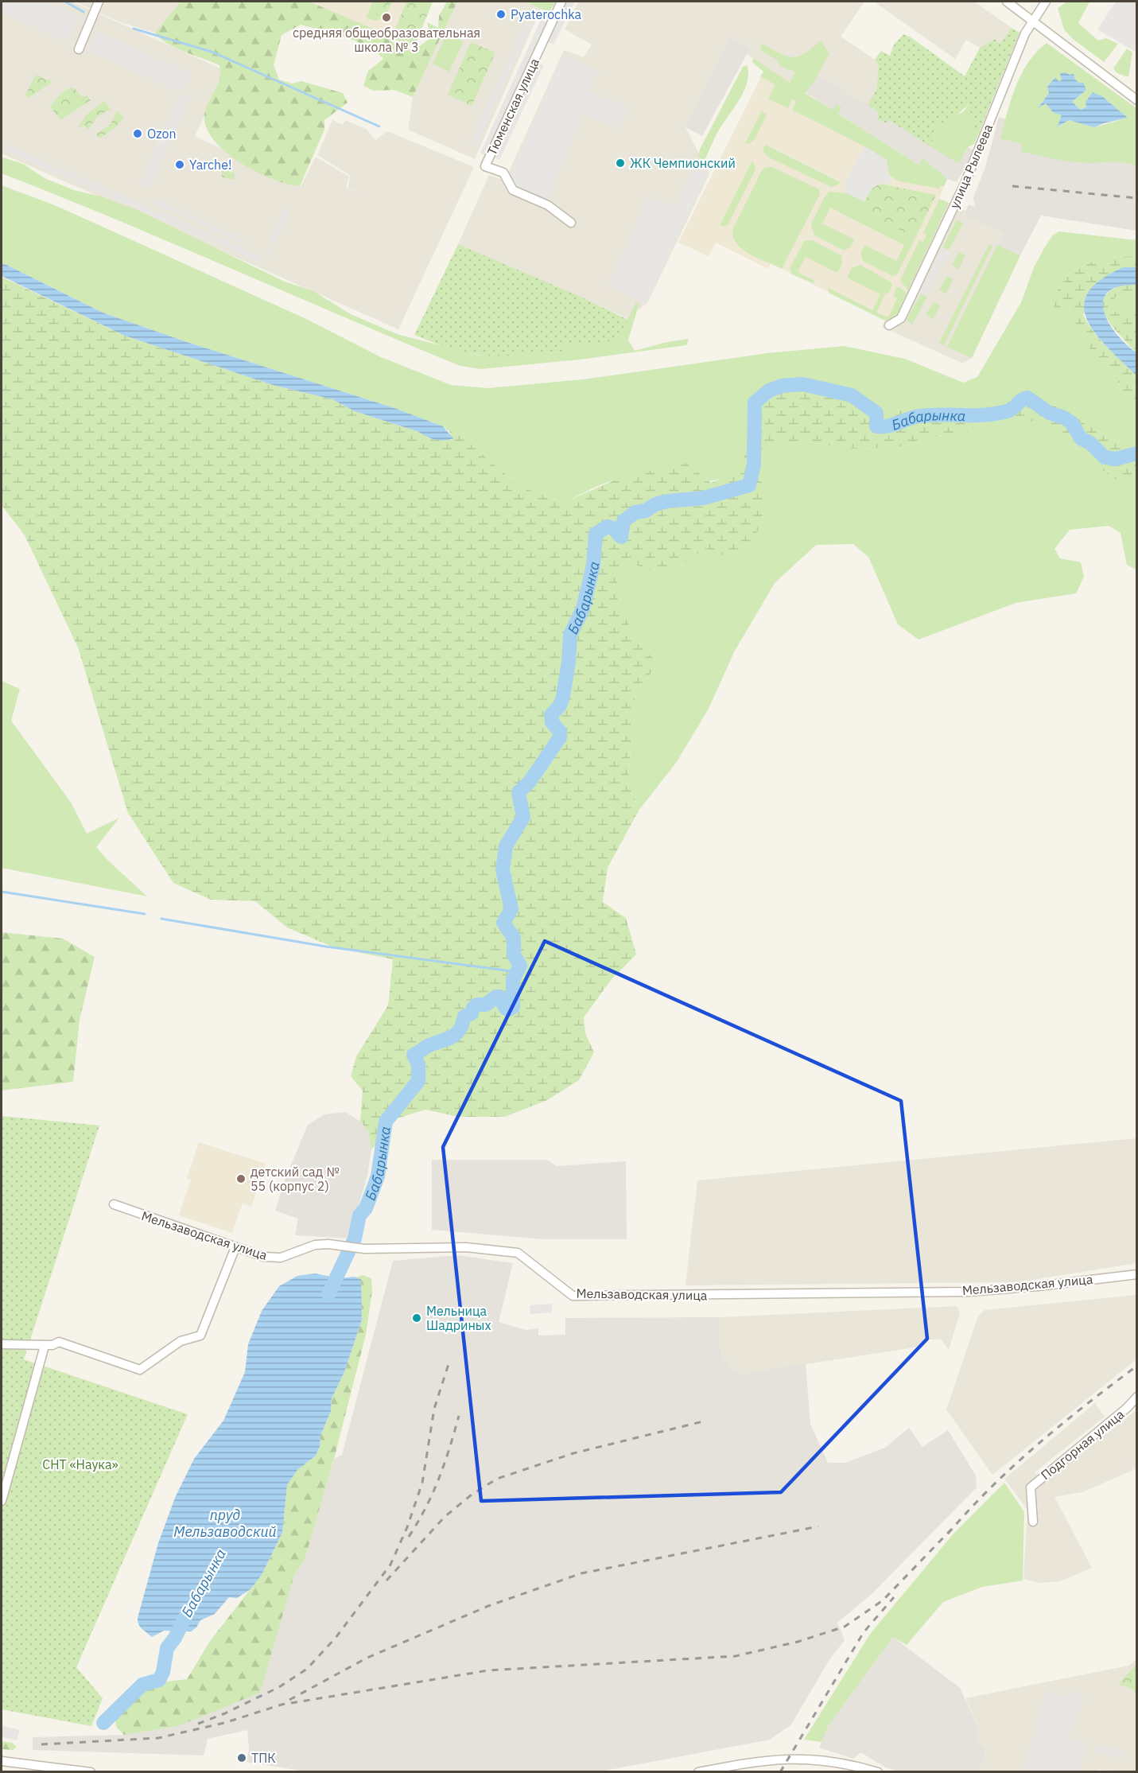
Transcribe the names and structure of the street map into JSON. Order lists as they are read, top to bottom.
{
  "streets": {
    "street": [
      "Тюменская улица",
      "улица Рылеева",
      "Мельзаводская улица",
      "Подгорная улица"
    ]
  },
  "water": ["Бабарынка", "пруд Мельзаводский"],
  "parks": ["СНТ «Наука»"],
  "places": [
    "Pyaterochka",
    "средняя общеобразовательная школа № 3",
    "Ozon",
    "ЖК Чемпионский",
    "Yarche!",
    "детский сад № 55 (корпус 2)",
    "Мельница Шадриных",
    "ТПК"
  ]
}
